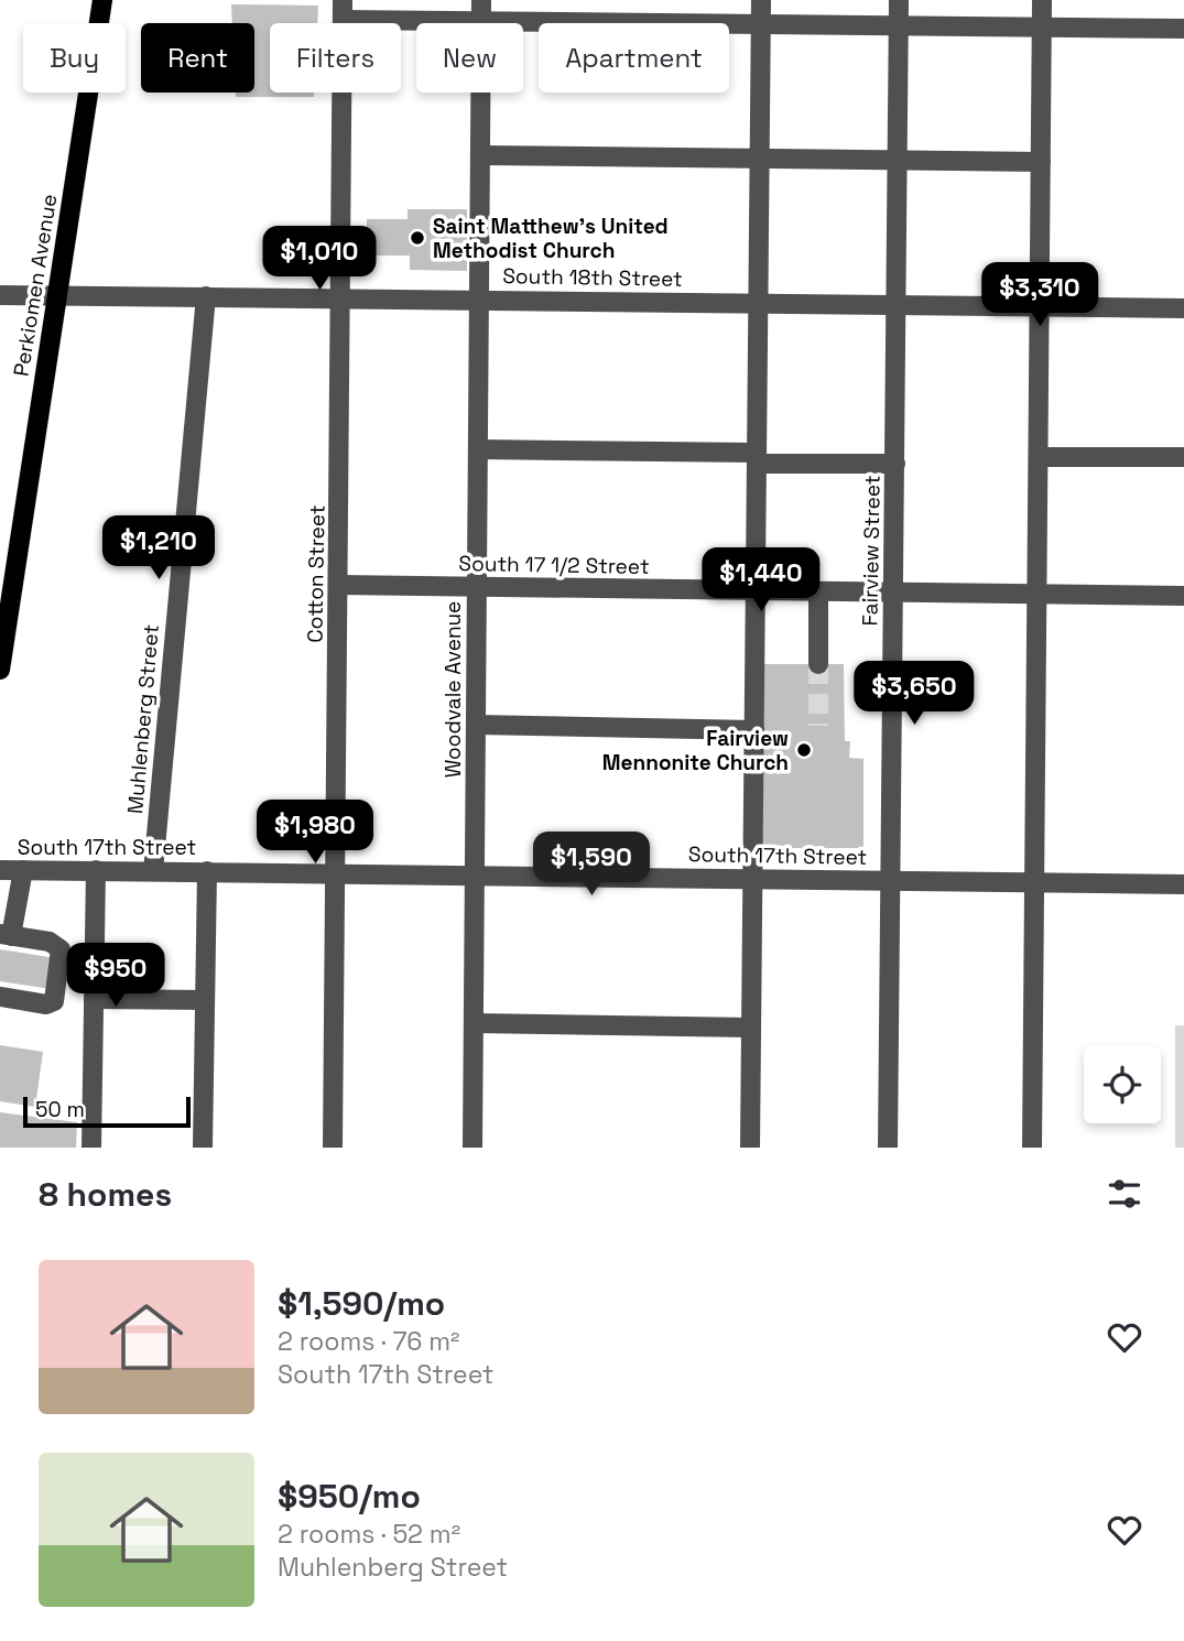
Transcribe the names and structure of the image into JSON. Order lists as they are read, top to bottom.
{
  "streets": {
    "main road": ["Perkiomen Avenue"],
    "street": [
      "South 18th Street",
      "Fairview Street",
      "South 17 1/2 Street",
      "Cotton Street",
      "Woodvale Avenue",
      "Muhlenberg Street",
      "South 17th Street"
    ]
  },
  "crossings": [
    ["South 18th Street", "Perkiomen Avenue"],
    ["South 18th Street", "Fairview Street"],
    ["South 18th Street", "Cotton Street"],
    ["South 18th Street", "Woodvale Avenue"],
    ["South 18th Street", "Muhlenberg Street"],
    ["Fairview Street", "South 17 1/2 Street"],
    ["Fairview Street", "South 17th Street"],
    ["South 17 1/2 Street", "Cotton Street"],
    ["South 17 1/2 Street", "Woodvale Avenue"],
    ["Cotton Street", "South 17th Street"],
    ["Woodvale Avenue", "South 17th Street"],
    ["Muhlenberg Street", "South 17th Street"]
  ],
  "places": ["Saint Matthew's United Methodist Church", "Fairview Mennonite Church"],
  "scale_bar": "50 m",
  "page": {
    "chip": [
      "Buy",
      "Rent",
      "Filters",
      "New",
      "Apartment"
    ],
    "price": [
      "$1,010",
      "$3,310",
      "$1,210",
      "$1,440",
      "$3,650",
      "$1,980",
      "$1,590",
      "$950"
    ],
    "scale": "50 m",
    "heading": "8 homes",
    "list": [
      {
        "name": "$1,590/mo",
        "note": "2 rooms · 76 m² · South 17th Street"
      },
      {
        "name": "$950/mo",
        "note": "2 rooms · 52 m² · Muhlenberg Street"
      }
    ]
  }
}
